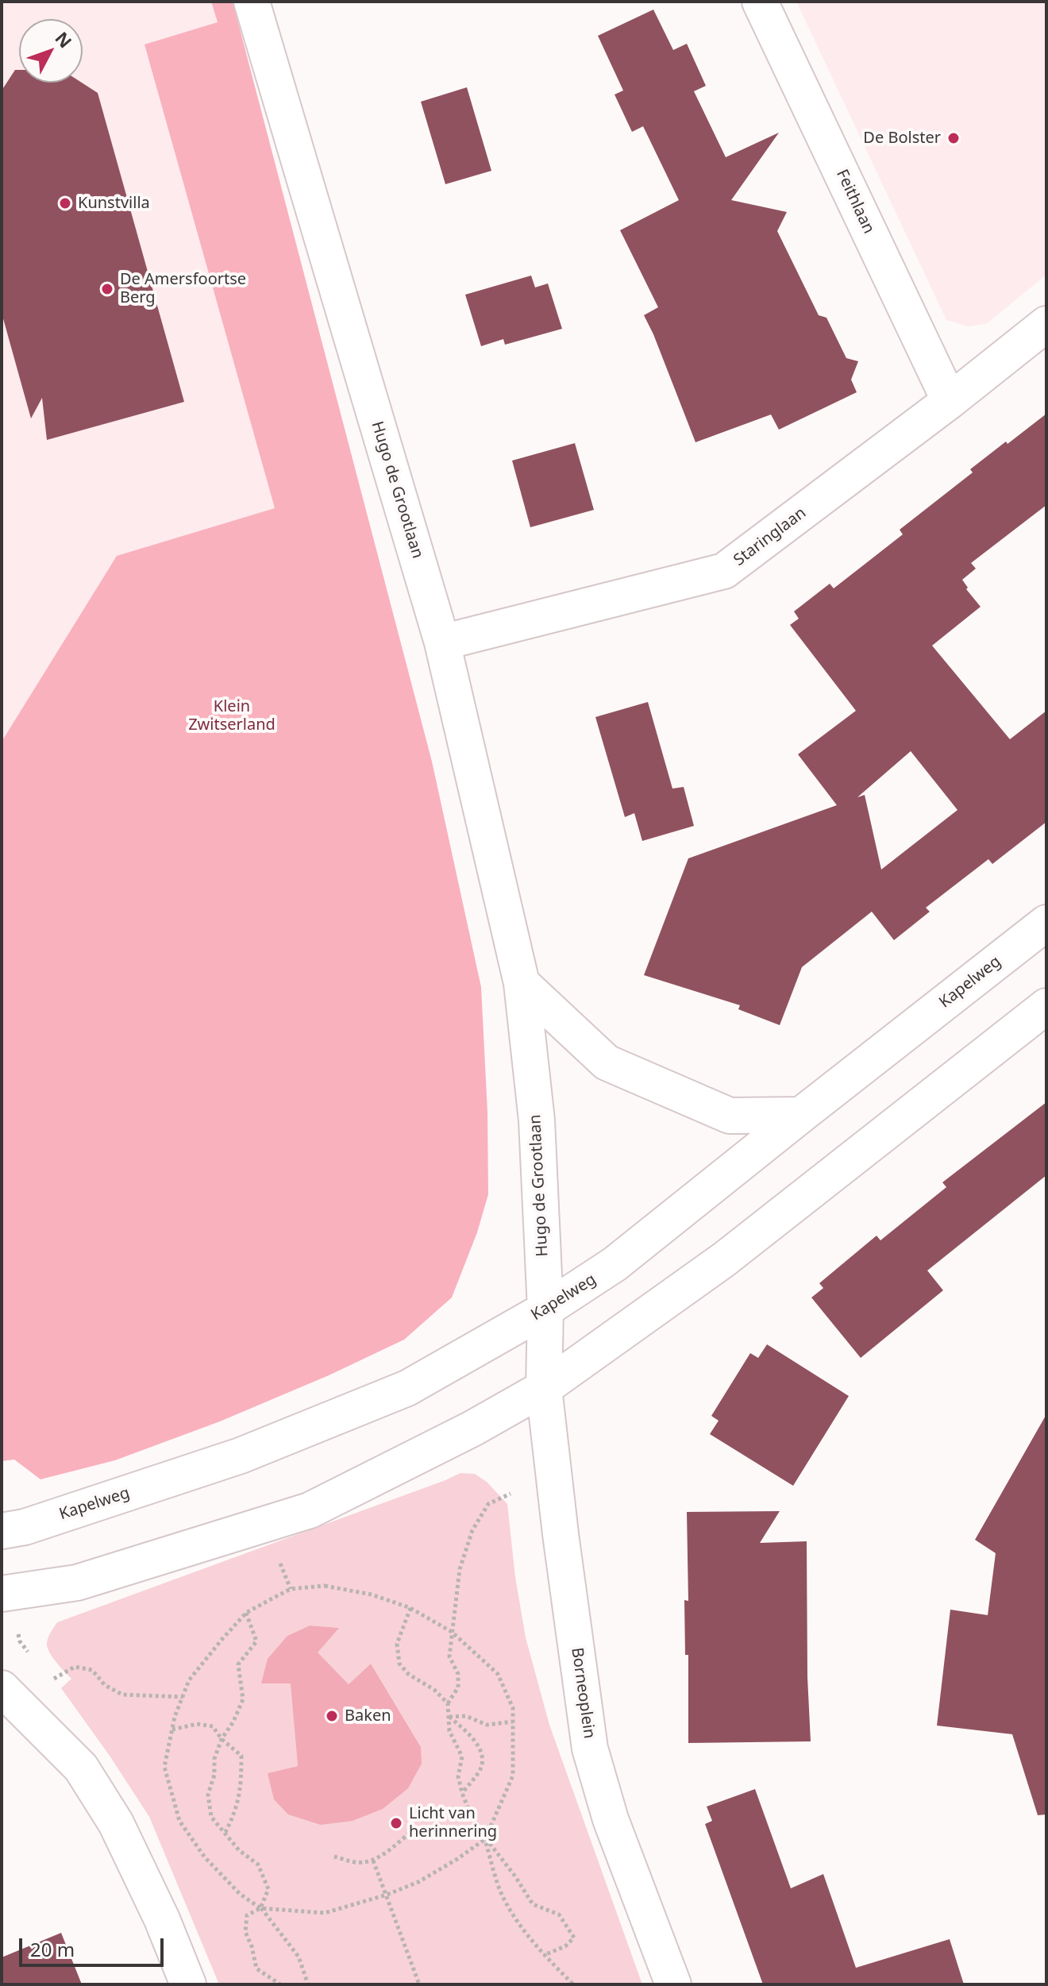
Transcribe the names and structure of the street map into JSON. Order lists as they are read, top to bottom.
{
  "streets": {
    "street": [
      "Feithlaan",
      "Hugo de Grootlaan",
      "Staringlaan",
      "Kapelweg",
      "Borneoplein"
    ]
  },
  "crossings": [
    ["Feithlaan", "Staringlaan"],
    ["Hugo de Grootlaan", "Staringlaan"],
    ["Hugo de Grootlaan", "Kapelweg"],
    ["Hugo de Grootlaan", "Borneoplein"]
  ],
  "parks": ["Klein Zwitserland"],
  "places": [
    "De Bolster",
    "Kunstvilla",
    "De Amersfoortse Berg",
    "Baken",
    "Licht van herinnering"
  ],
  "scale_bar": "20 m",
  "north": "top right"
}
